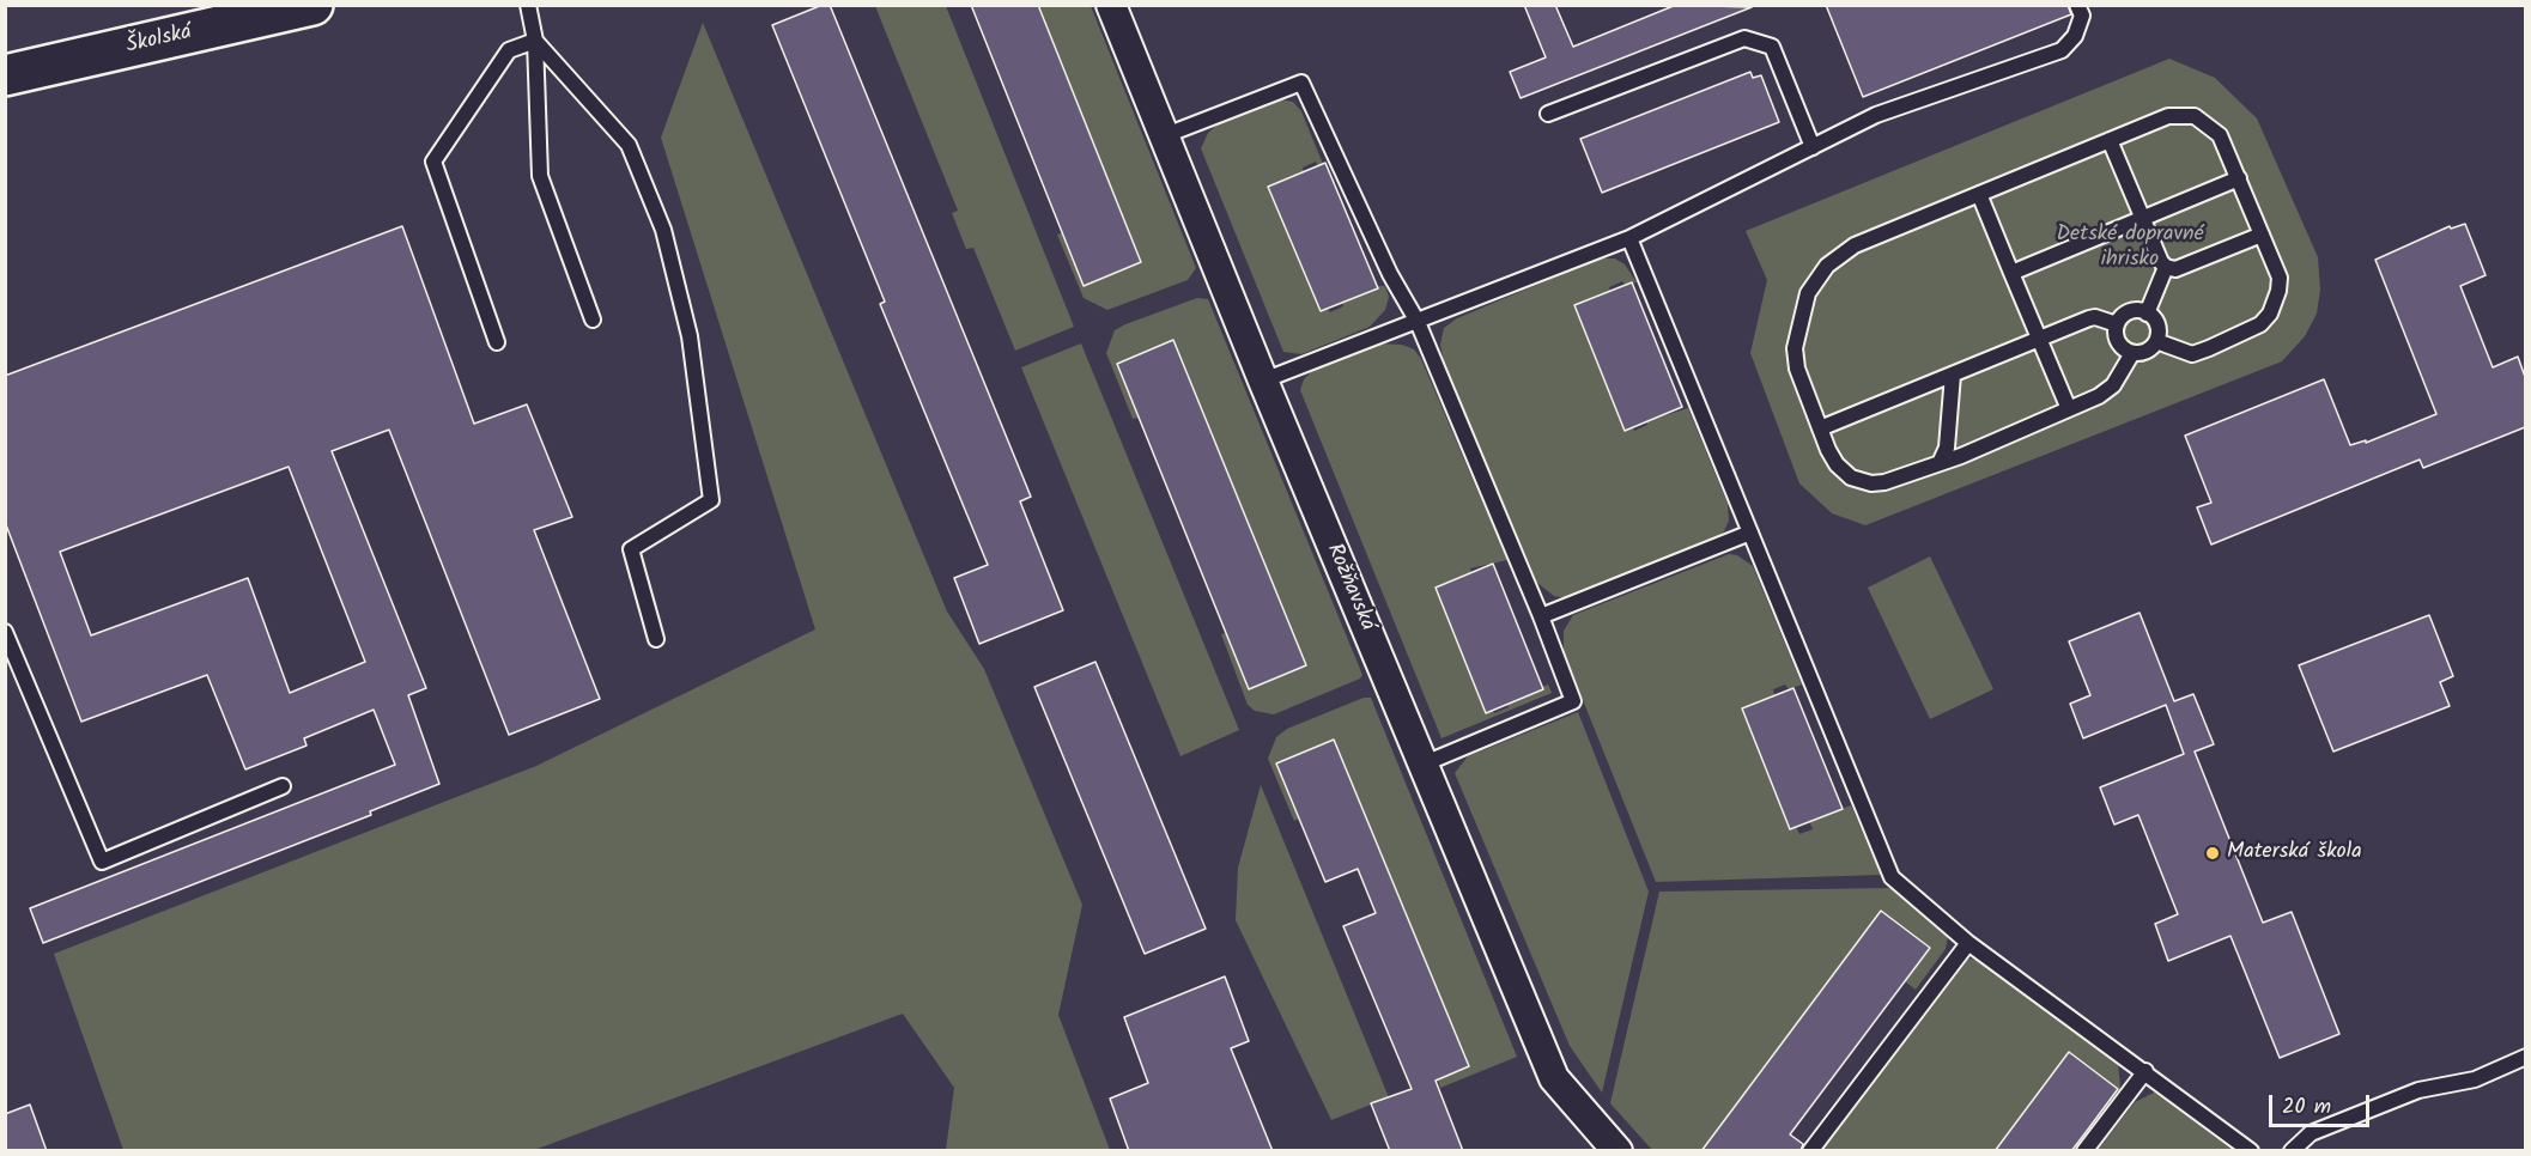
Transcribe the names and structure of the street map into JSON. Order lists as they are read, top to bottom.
{
  "streets": {
    "main road": ["Školská"],
    "street": ["Rožňavská"]
  },
  "parks": ["Detské dopravné ihrisko"],
  "places": ["Materská škola"],
  "scale_bar": "20 m"
}
